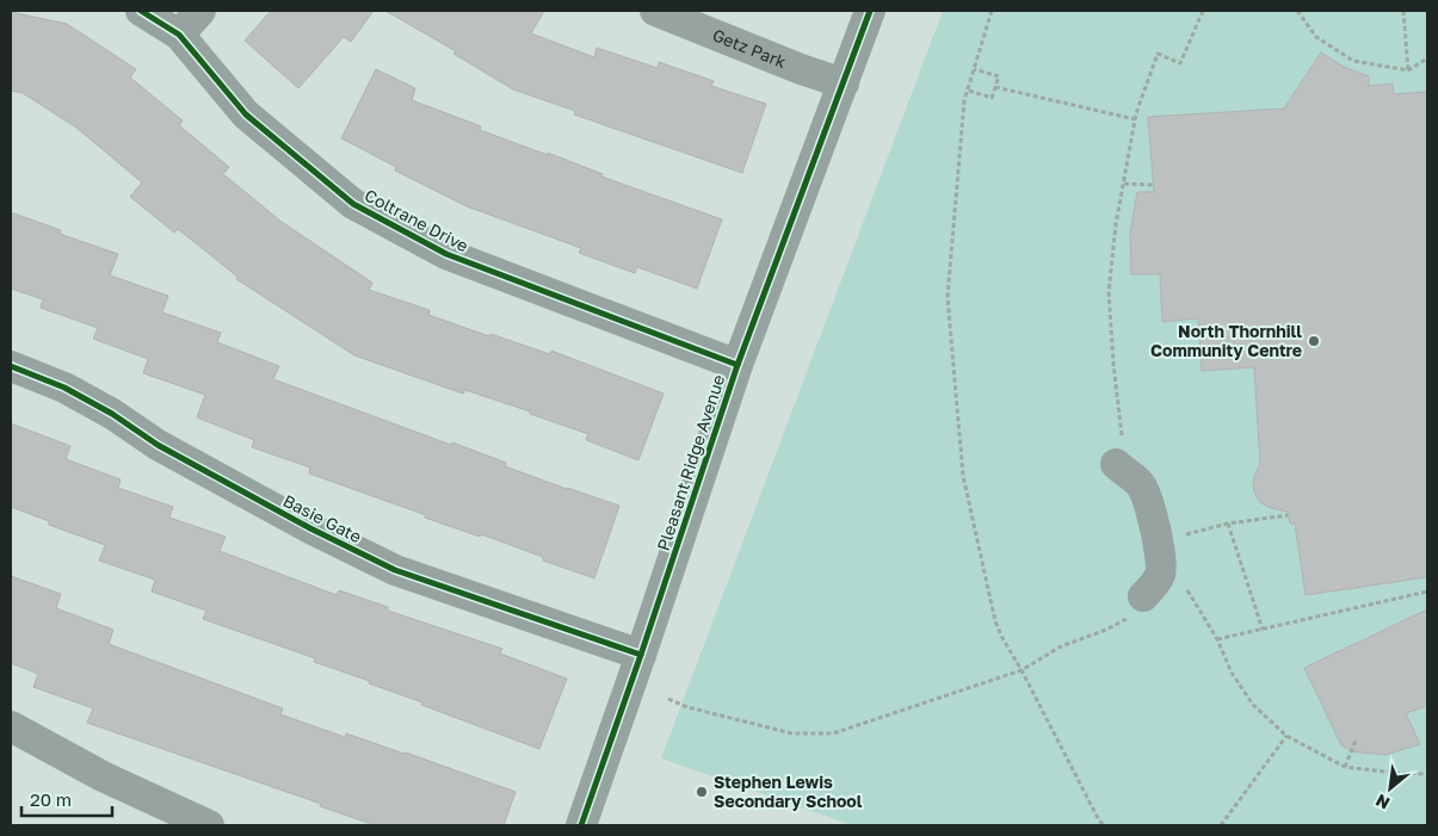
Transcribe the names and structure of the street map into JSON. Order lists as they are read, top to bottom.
{
  "streets": {
    "street": [
      "Getz Park",
      "Coltrane Drive",
      "Pleasant Ridge Avenue",
      "Basie Gate"
    ]
  },
  "crossings": [
    ["Getz Park", "Pleasant Ridge Avenue"],
    ["Coltrane Drive", "Pleasant Ridge Avenue"],
    ["Pleasant Ridge Avenue", "Basie Gate"]
  ],
  "places": ["North Thornhill Community Centre", "Stephen Lewis Secondary School"],
  "scale_bar": "20 m",
  "north": "bottom left"
}
